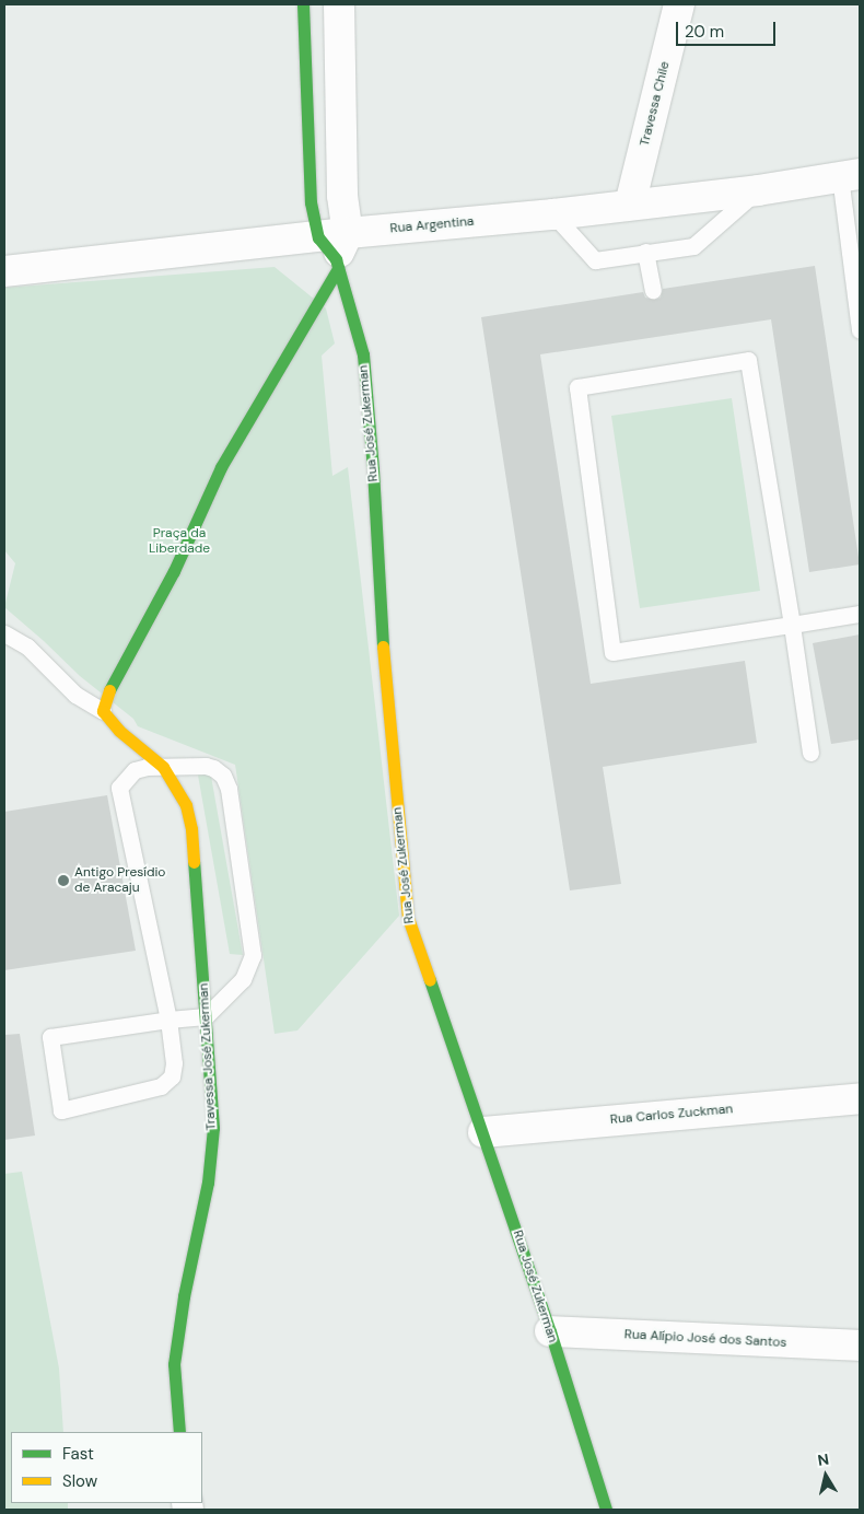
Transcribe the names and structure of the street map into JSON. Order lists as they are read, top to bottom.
{
  "streets": {
    "street": [
      "Travessa Chile",
      "Rua Argentina",
      "Rua José Zukerman",
      "Travessa José Zukerman",
      "Rua Carlos Zuckman",
      "Rua Alípio José dos Santos"
    ]
  },
  "crossings": [
    ["Travessa Chile", "Rua Argentina"],
    ["Rua Argentina", "Rua José Zukerman"],
    ["Rua José Zukerman", "Rua Carlos Zuckman"],
    ["Rua José Zukerman", "Rua Alípio José dos Santos"]
  ],
  "parks": ["Praça da Liberdade"],
  "places": ["Antigo Presídio de Aracaju"],
  "legend": ["Fast", "Slow"],
  "scale_bar": "20 m",
  "north": "top"
}
